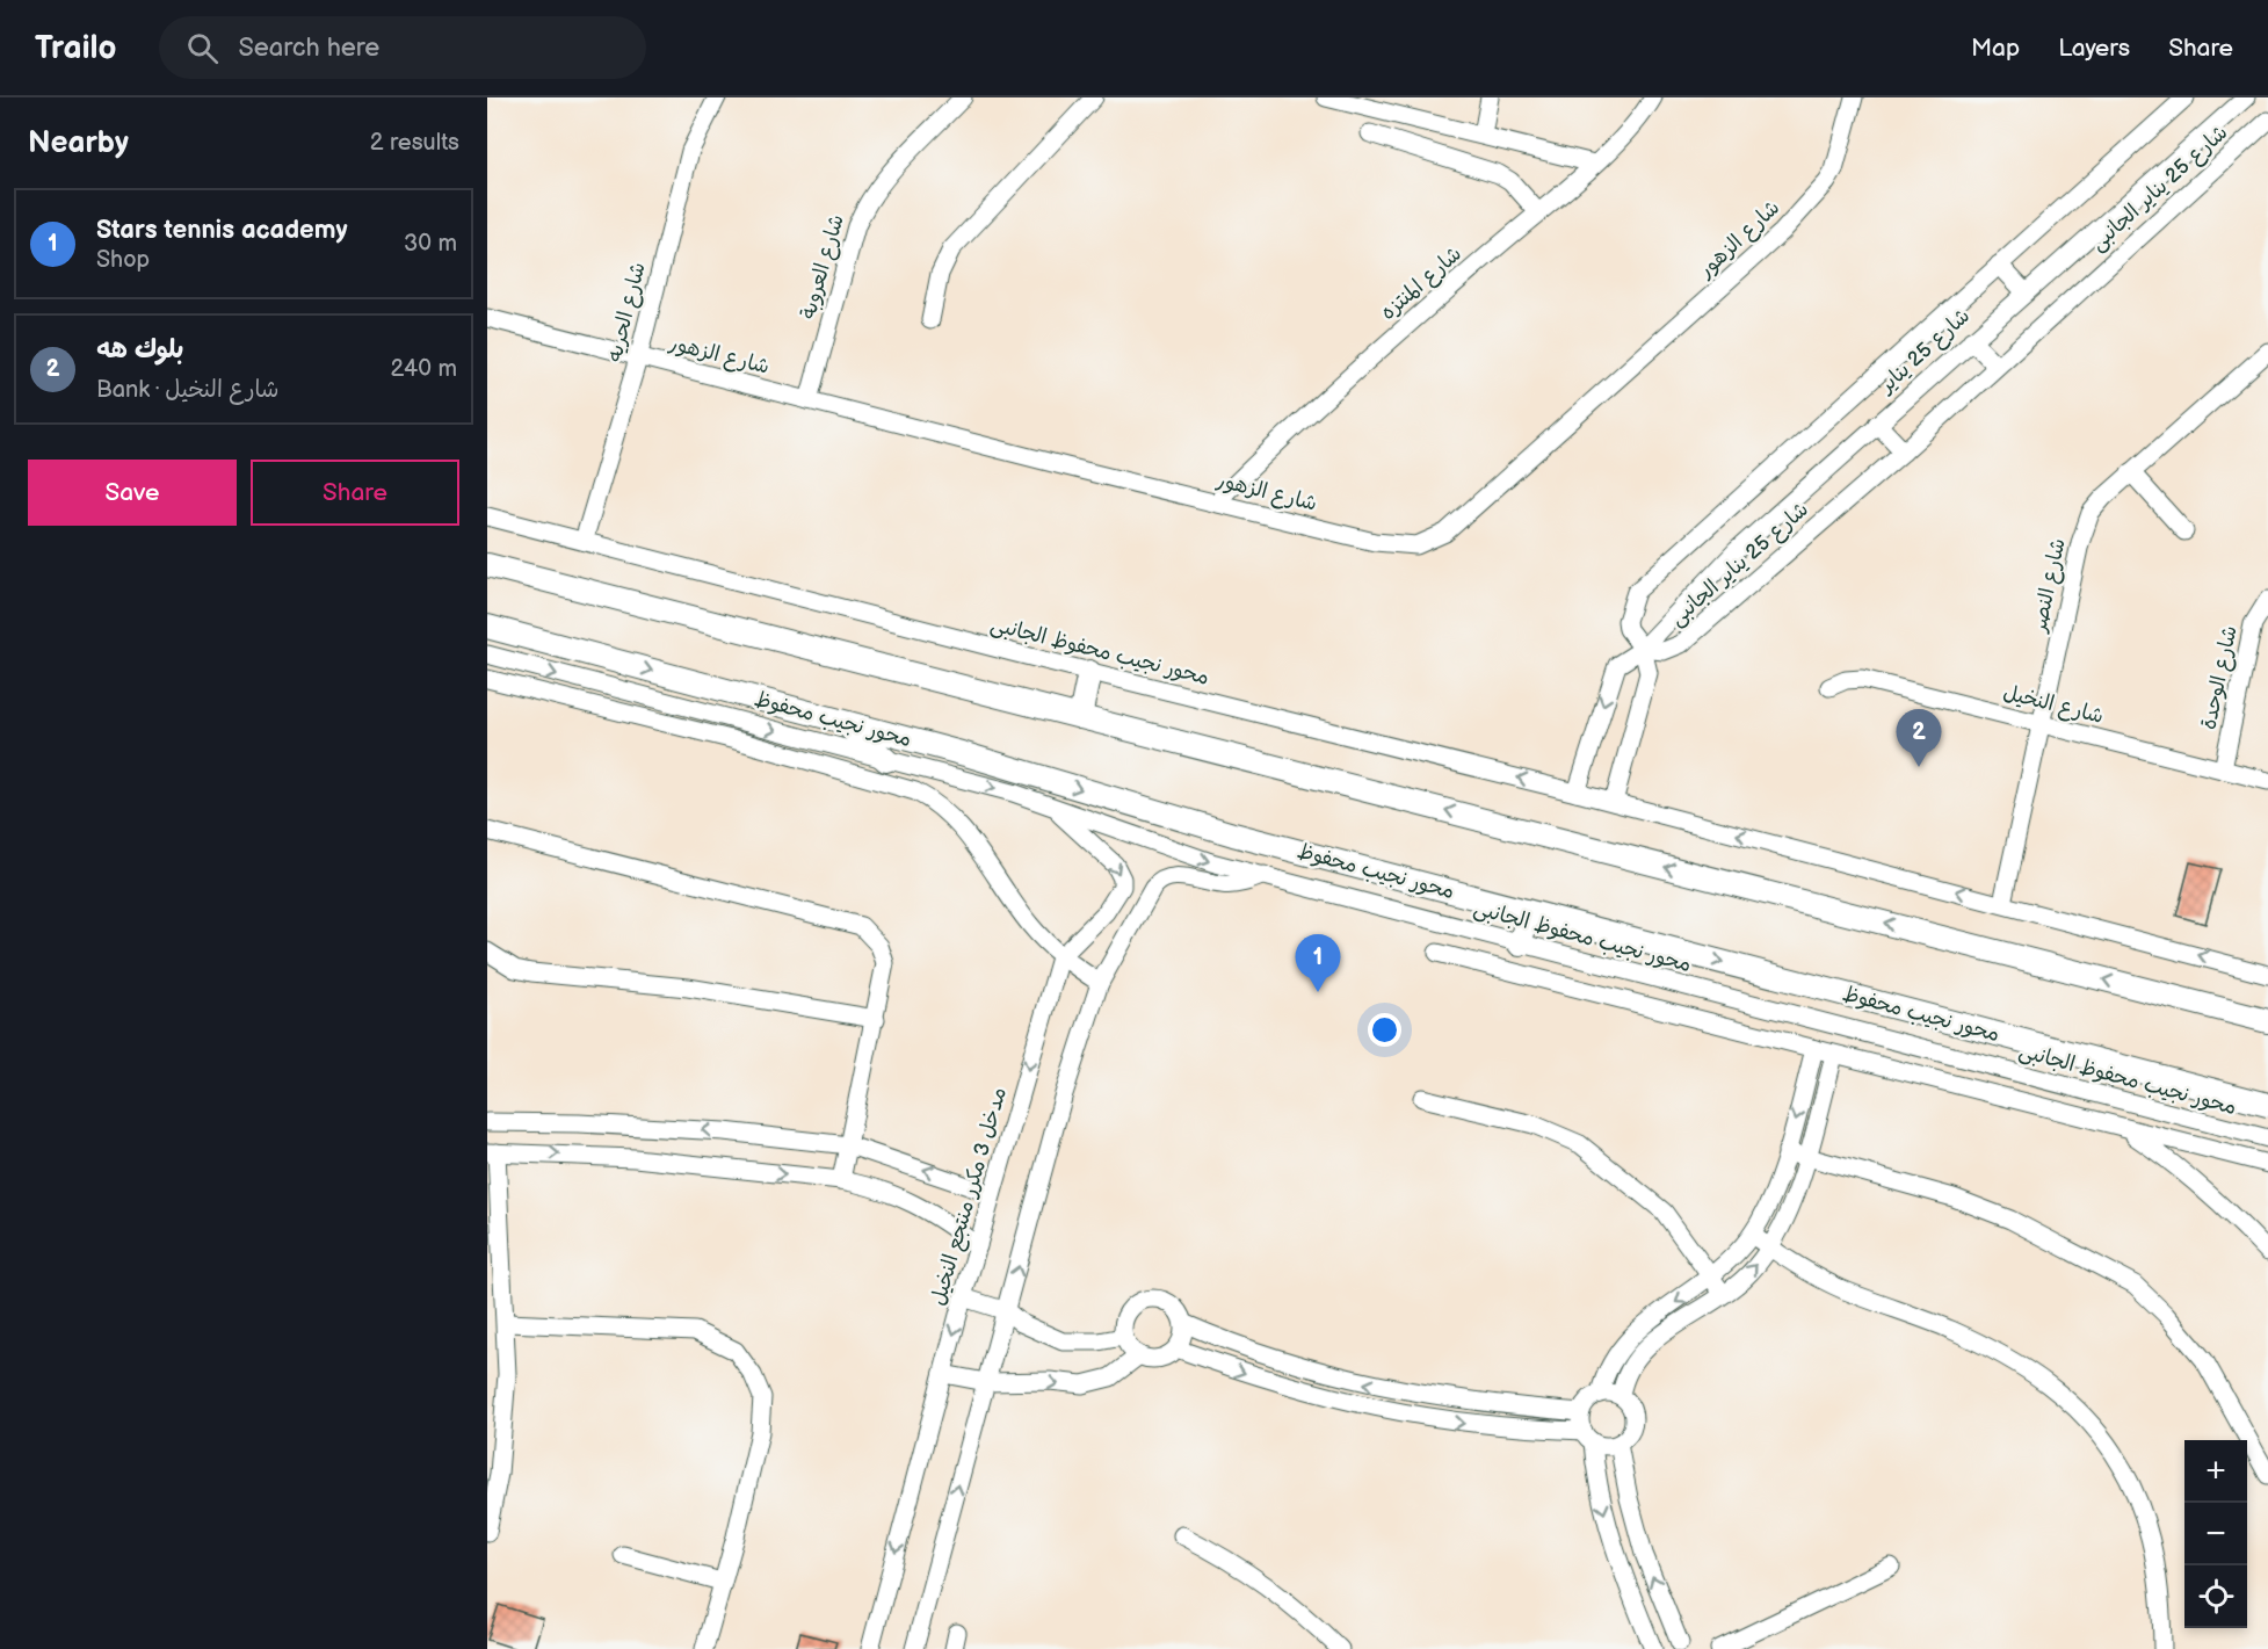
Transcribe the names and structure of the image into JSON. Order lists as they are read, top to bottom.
{
  "streets": {
    "main road": ["محور نجيب محفوظ"],
    "street": [
      "شارع 25 يناير الجانبى",
      "شارع الزهور",
      "شارع العروبة",
      "شارع المنتزه",
      "شارع الحريه",
      "شارع 25 يناير",
      "شارع النصر",
      "محور نجيب محفوظ الجانبى",
      "شارع الوحدة",
      "شارع النخيل",
      "مدخل 3 مكرر منتجع النخيل"
    ]
  },
  "crossings": [
    ["شارع 25 يناير الجانبى", "شارع 25 يناير"],
    ["شارع الزهور", "شارع العروبة"],
    ["شارع الزهور", "شارع المنتزه"],
    ["شارع الزهور", "شارع الحريه"],
    ["شارع الحريه", "محور نجيب محفوظ الجانبى"],
    ["شارع 25 يناير", "محور نجيب محفوظ الجانبى"],
    ["شارع النصر", "محور نجيب محفوظ الجانبى"],
    ["شارع النصر", "شارع النخيل"],
    ["محور نجيب محفوظ الجانبى", "مدخل 3 مكرر منتجع النخيل"],
    ["شارع الوحدة", "شارع النخيل"]
  ],
  "page": {
    "header": "Trailo",
    "search": "Search here",
    "nav": ["Map", "Layers", "Share"],
    "heading": ["Nearby", "2 results"],
    "list": [
      {
        "mark": "1",
        "name": "Stars tennis academy",
        "note": "Shop",
        "value": "30 m"
      },
      {
        "mark": "2",
        "name": "بلوك هه",
        "note": "Bank · شارع النخيل",
        "value": "240 m"
      }
    ],
    "buttons": ["Save", "Share"],
    "pins": ["2", "1"],
    "map_buttons": ["+", "−"]
  }
}
